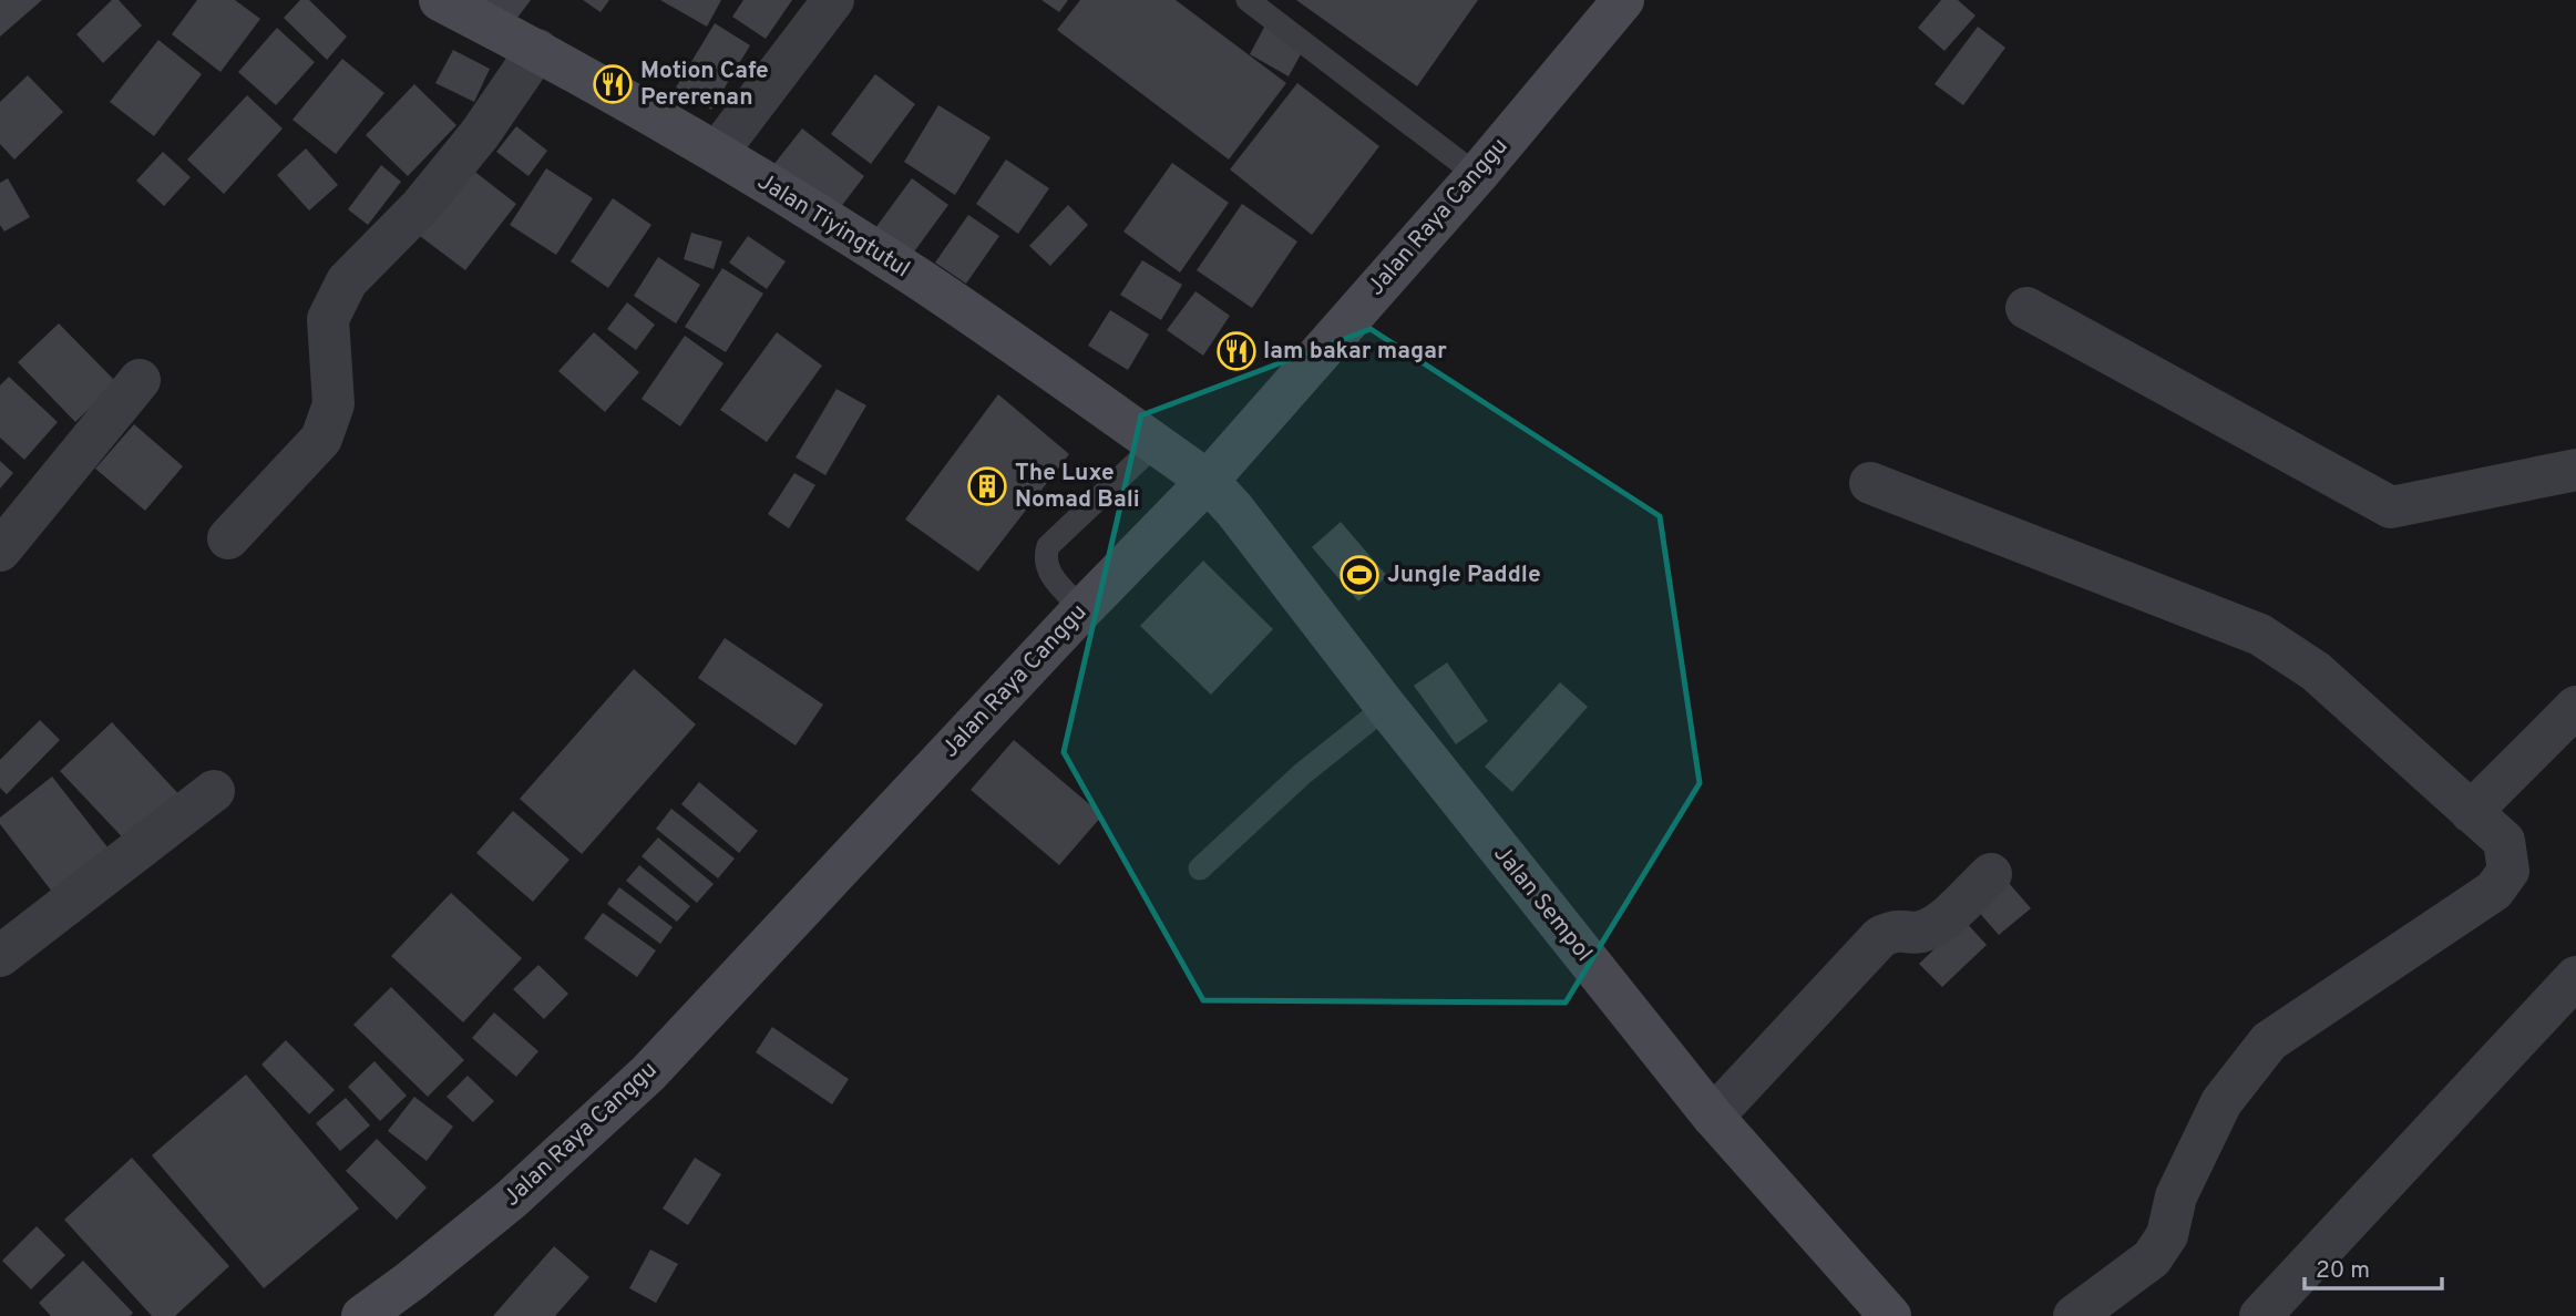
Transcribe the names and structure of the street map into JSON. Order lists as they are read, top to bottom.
{
  "streets": {
    "street": ["Jalan Raya Canggu", "Jalan Tiyingtutul", "Jalan Sempol"]
  },
  "crossings": [
    ["Jalan Raya Canggu", "Jalan Tiyingtutul"],
    ["Jalan Raya Canggu", "Jalan Sempol"],
    ["Jalan Tiyingtutul", "Jalan Sempol"]
  ],
  "places": {
    "restaurant": ["Motion Cafe Pererenan", "Iam bakar magar"],
    "building": ["The Luxe Nomad Bali"],
    "sports": ["Jungle Paddle"]
  },
  "scale_bar": "20 m"
}
